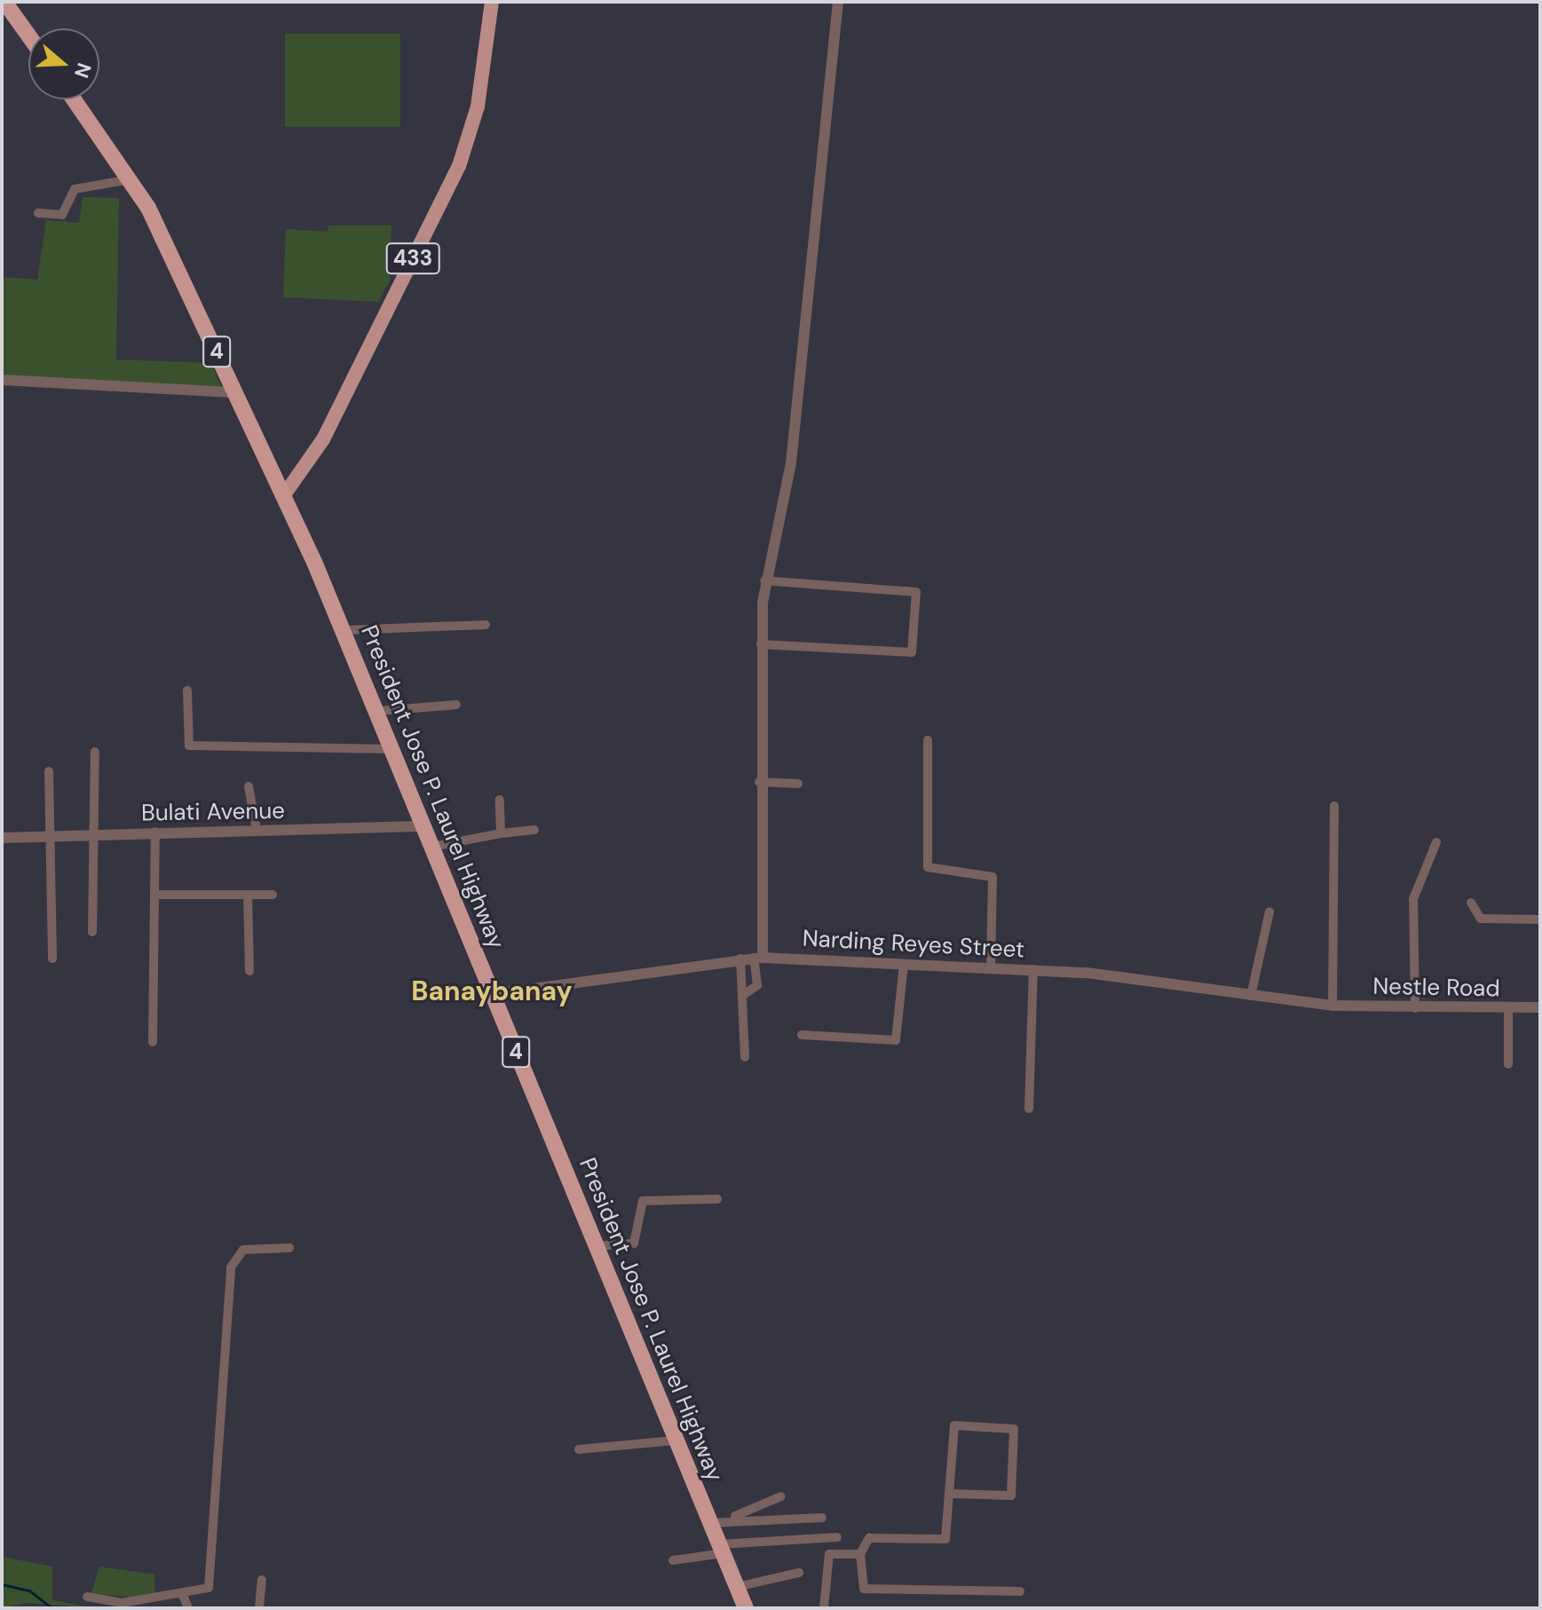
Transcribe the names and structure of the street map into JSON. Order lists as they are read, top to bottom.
{
  "streets": {
    "highway": ["4", "President Jose P. Laurel Highway"],
    "main road": ["433"],
    "street": ["Bulati Avenue", "Narding Reyes Street", "Nestle Road"]
  },
  "crossings": [
    ["433", "President Jose P. Laurel Highway"],
    ["President Jose P. Laurel Highway", "Bulati Avenue"],
    ["President Jose P. Laurel Highway", "Narding Reyes Street"],
    ["Narding Reyes Street", "Nestle Road"]
  ],
  "districts": ["Banaybanay"],
  "north": "right"
}
